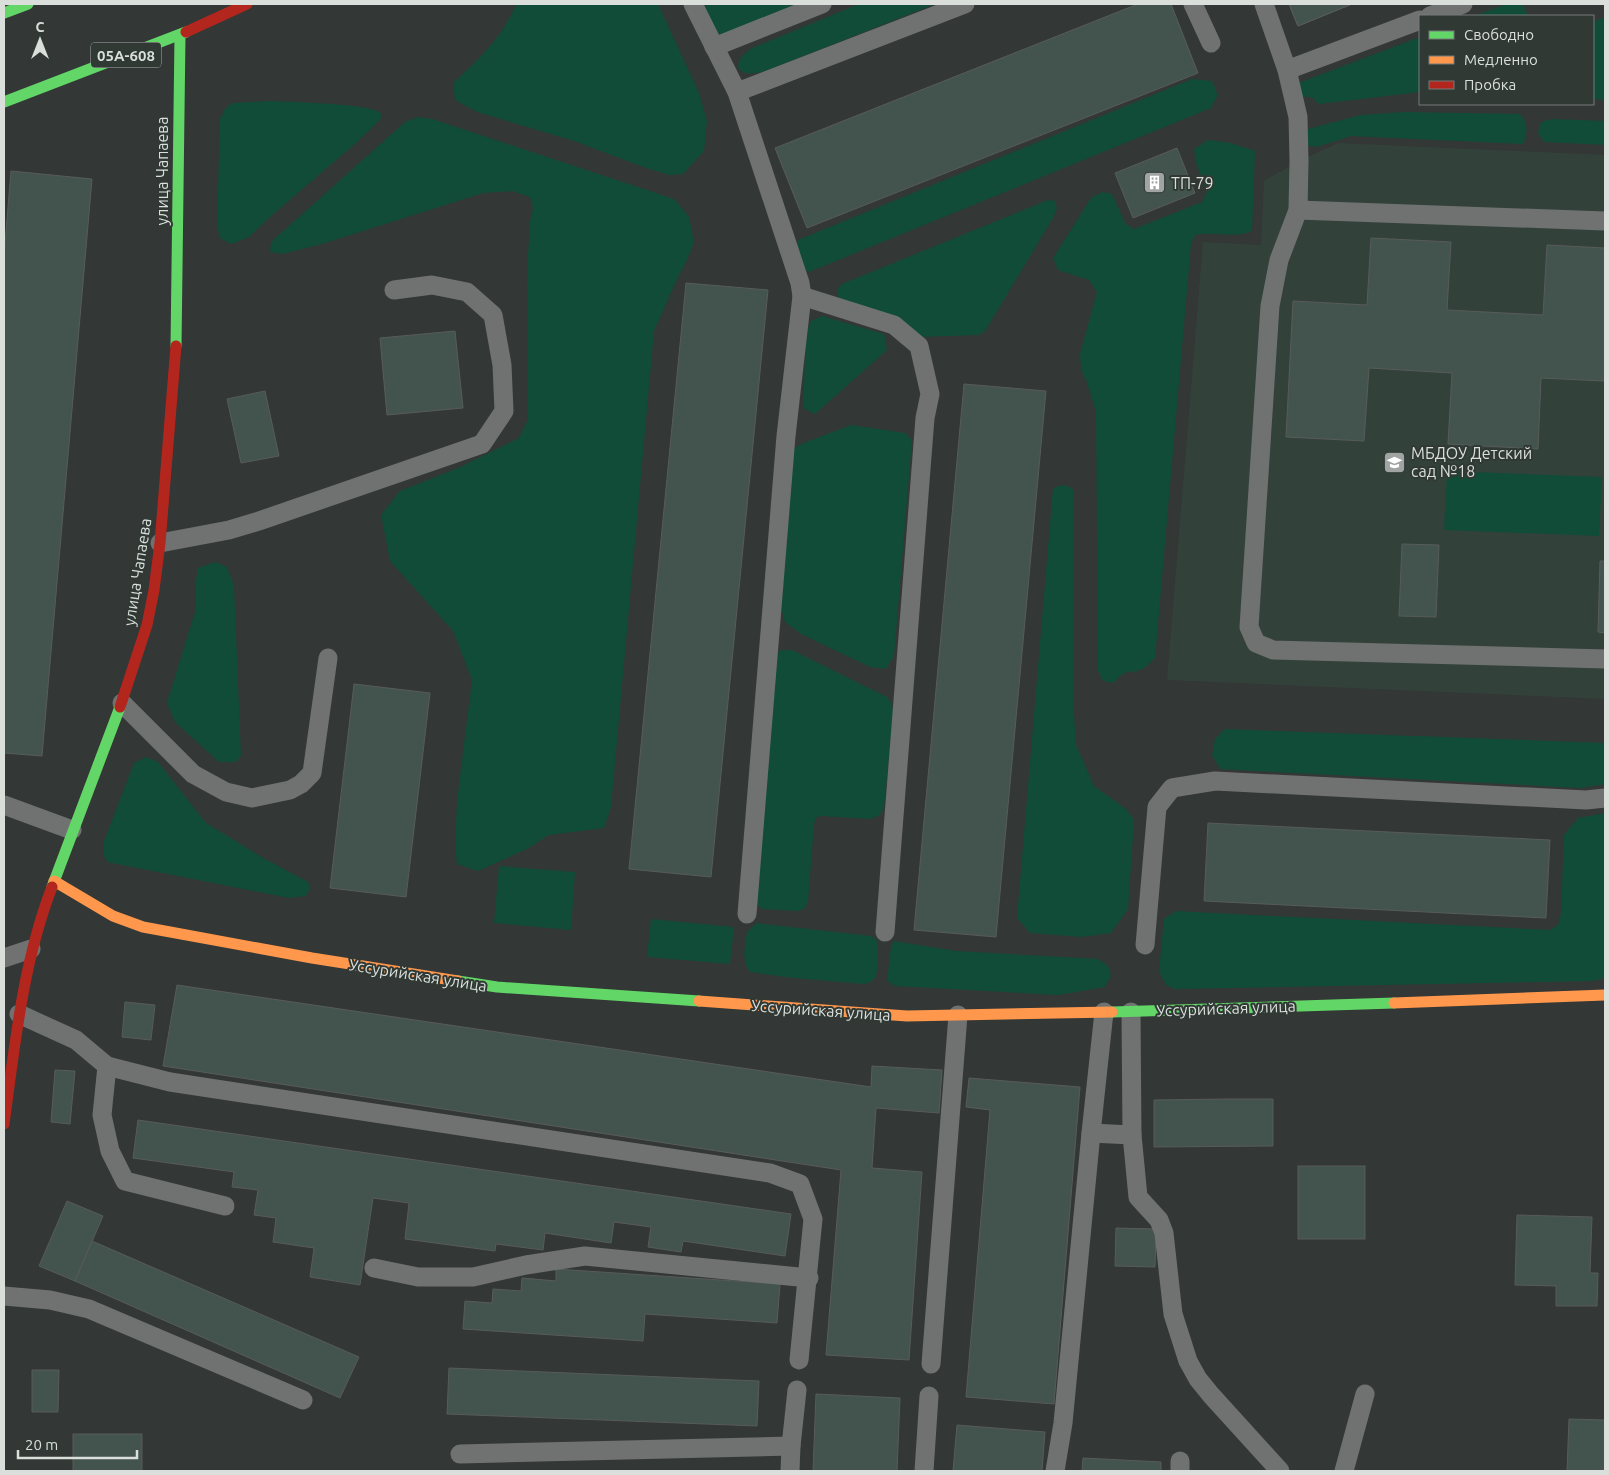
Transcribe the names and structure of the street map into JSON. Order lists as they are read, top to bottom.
{
  "streets": {
    "street": ["05А-608", "улица Чапаева", "Уссурийская улица"]
  },
  "crossings": [
    ["05А-608", "улица Чапаева"],
    ["улица Чапаева", "Уссурийская улица"]
  ],
  "places": {
    "building": ["ТП-79"],
    "school or university": ["МБДОУ Детский сад №18"]
  },
  "legend": ["Свободно", "Медленно", "Пробка"],
  "scale_bar": "20 m",
  "north": "top"
}
